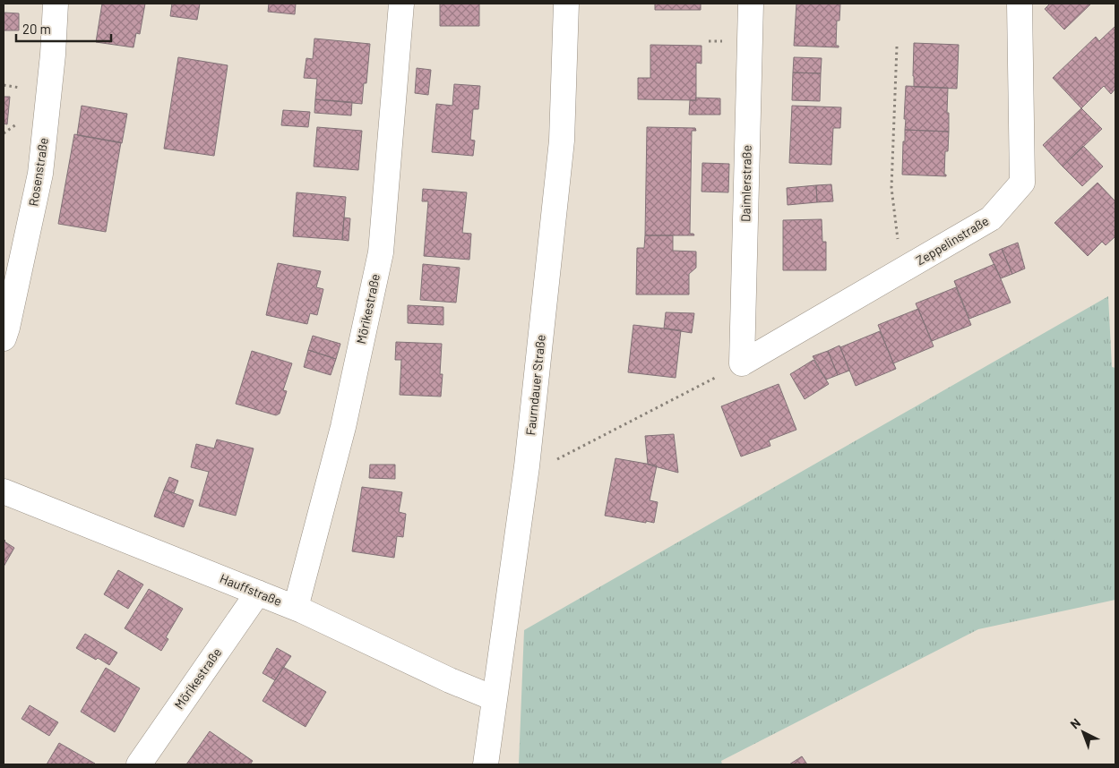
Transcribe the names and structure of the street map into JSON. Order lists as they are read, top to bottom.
{
  "streets": {
    "street": [
      "Rosenstraße",
      "Daimlerstraße",
      "Zeppelinstraße",
      "Mörikestraße",
      "Faurndauer Straße",
      "Hauffstraße"
    ]
  },
  "crossings": [
    ["Daimlerstraße", "Zeppelinstraße"],
    ["Mörikestraße", "Hauffstraße"],
    ["Faurndauer Straße", "Hauffstraße"]
  ],
  "scale_bar": "20 m",
  "north": "top left"
}
